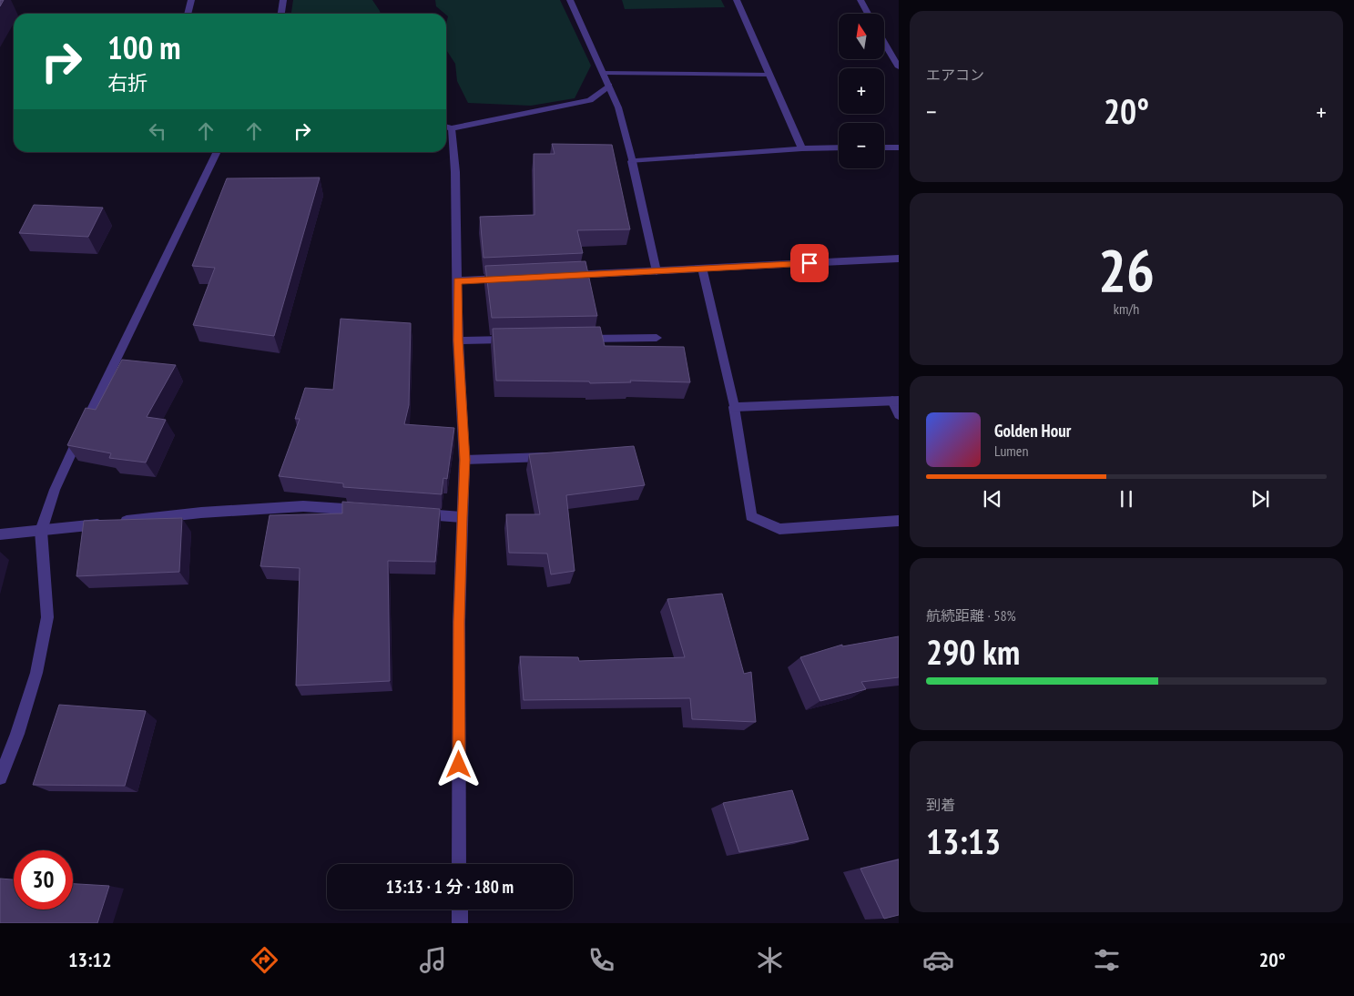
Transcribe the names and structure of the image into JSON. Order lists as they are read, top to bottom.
{
  "north": "top",
  "page": {
    "tile": [
      "エアコン",
      ["26", "km/h"],
      ["航続距離 · 58%", "290 km"],
      ["到着", "13:13"]
    ],
    "map_buttons": ["+", "−"],
    "turn": ["100 m", "右折"],
    "heat": ["−", "20°", "+"],
    "song": ["Golden Hour", "Lumen"],
    "limit": "30",
    "trip": "13:13 · 1 分 · 180 m",
    "tabs": ["13:12", "20°"]
  }
}
